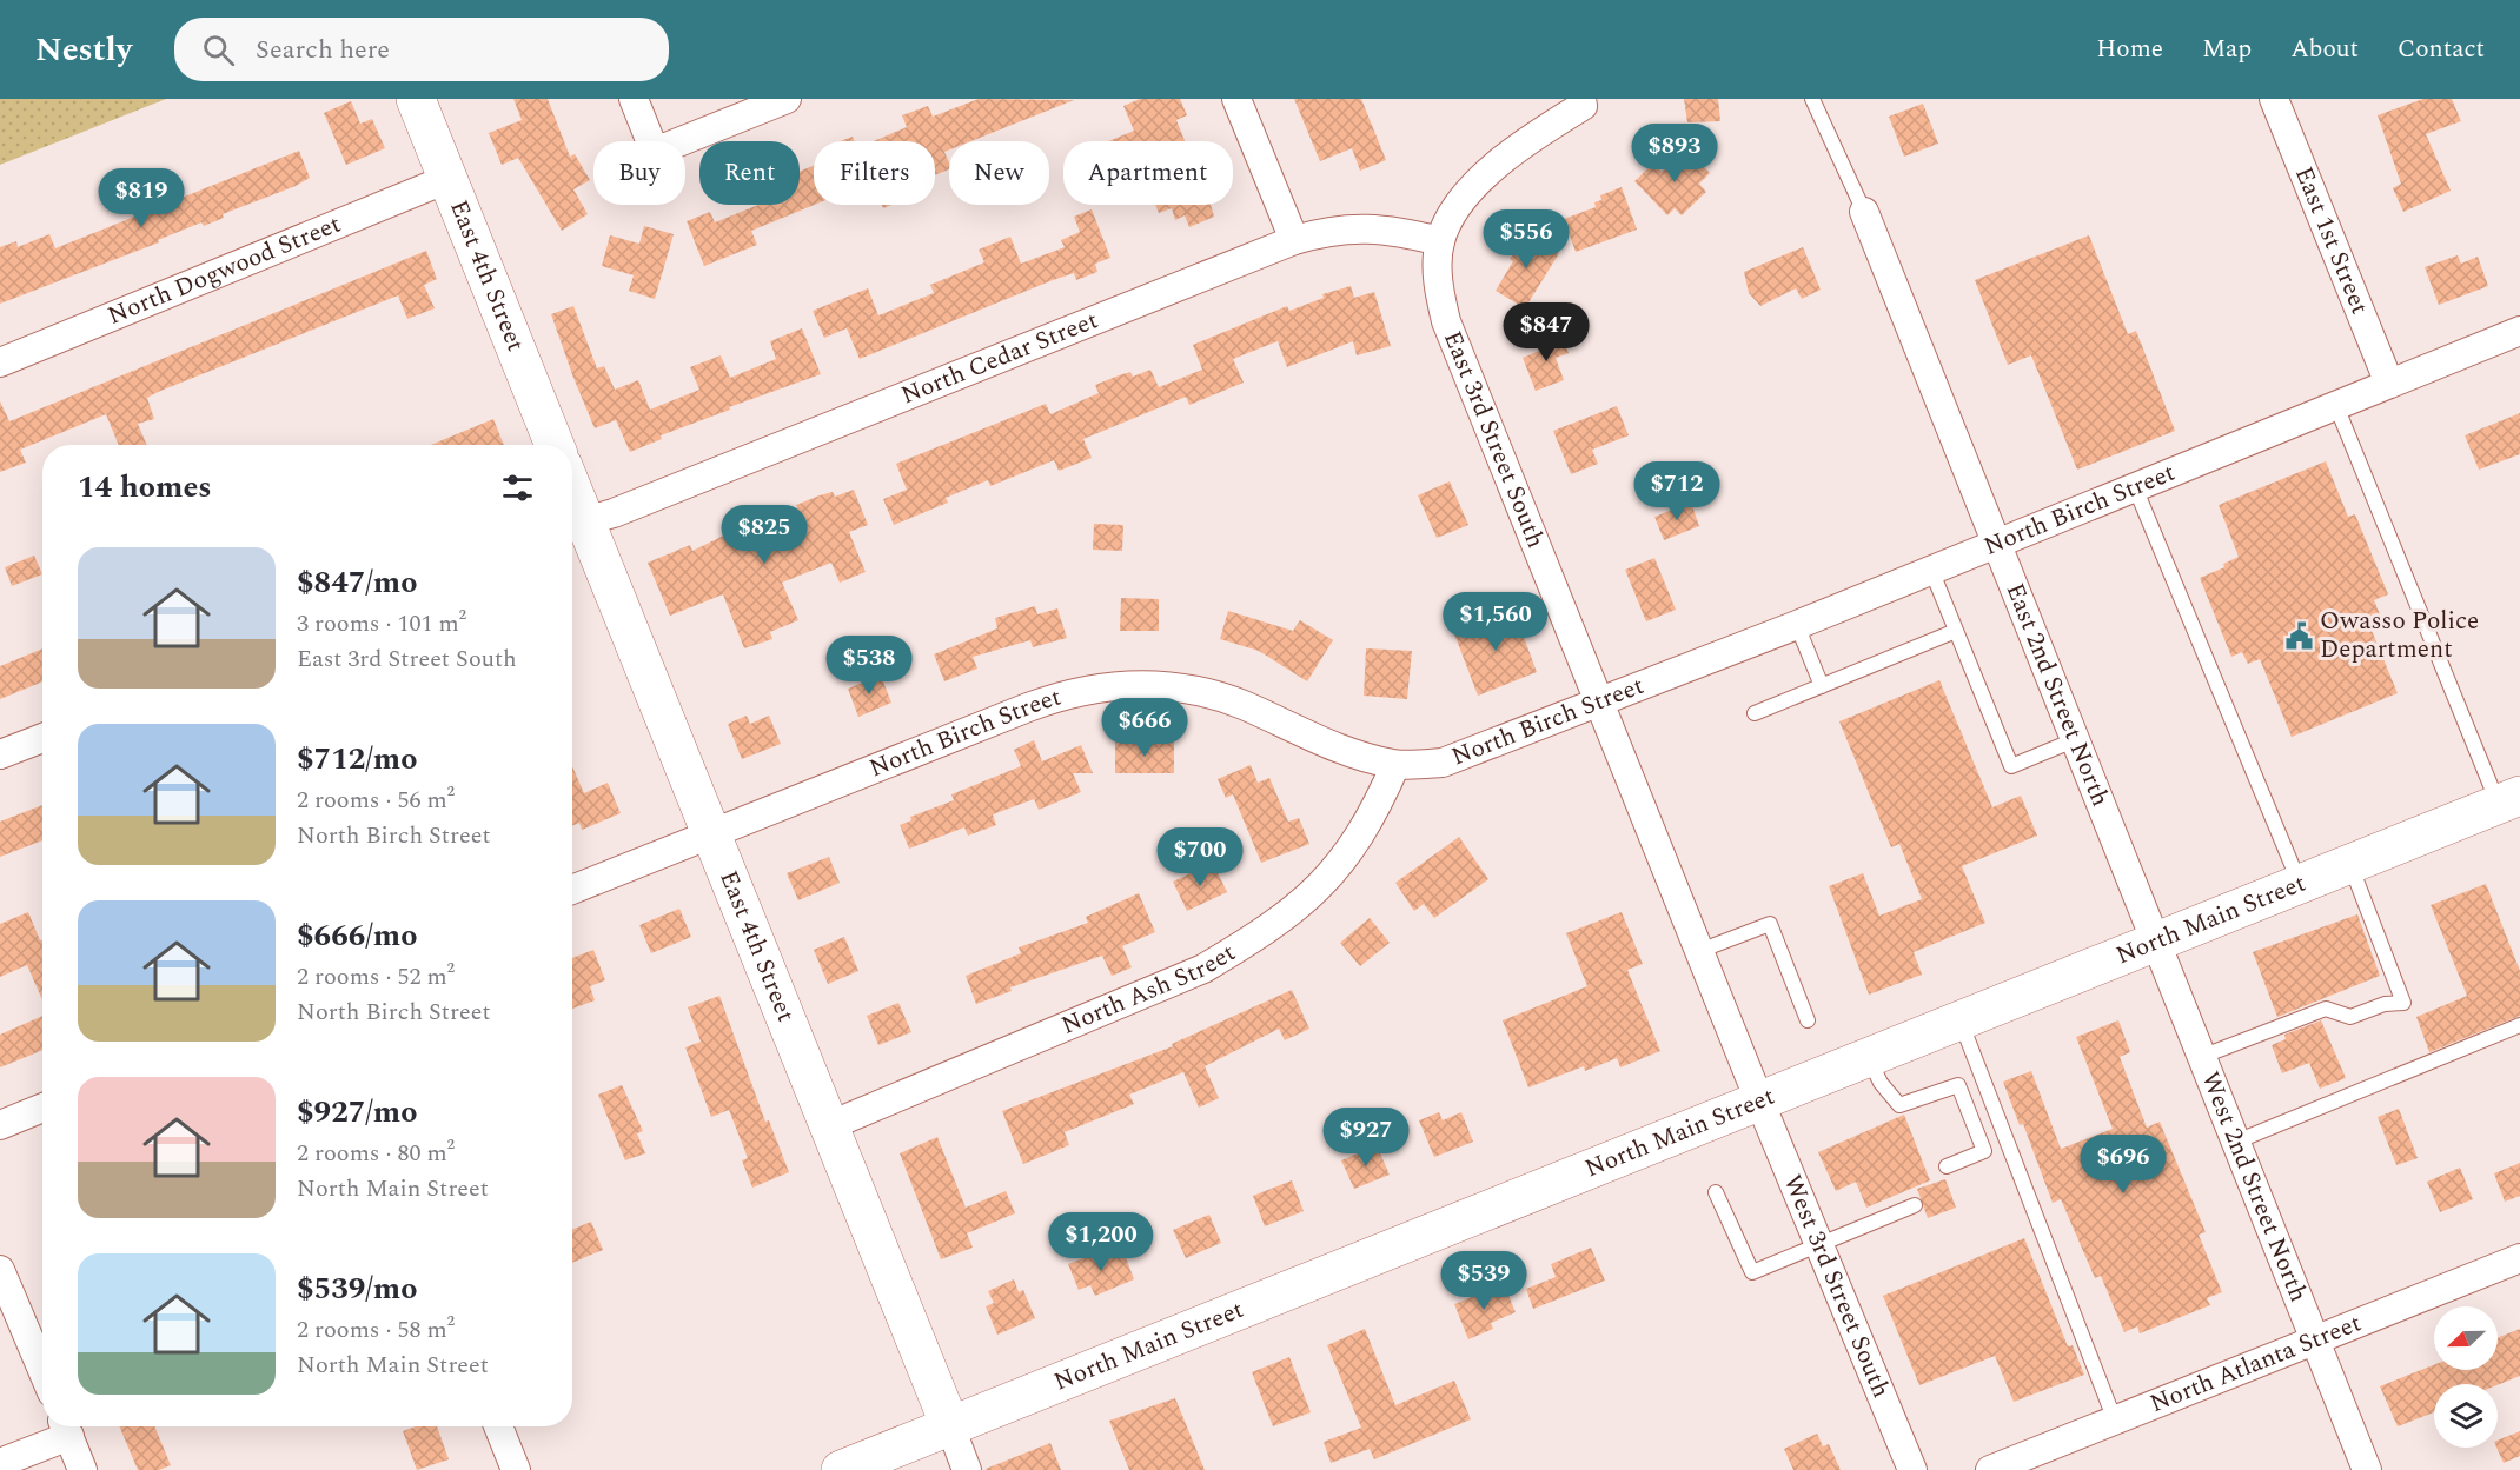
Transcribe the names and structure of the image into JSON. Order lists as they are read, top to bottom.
{
  "streets": {
    "main road": ["East 4th Street", "North Main Street"],
    "street": [
      "East 1st Street",
      "North Dogwood Street",
      "North Cedar Street",
      "East 3rd Street South",
      "North Birch Street",
      "East 2nd Street North",
      "North Ash Street",
      "West 2nd Street North",
      "West 3rd Street South",
      "North Atlanta Street"
    ]
  },
  "crossings": [
    ["East 1st Street", "North Birch Street"],
    ["North Dogwood Street", "East 4th Street"],
    ["East 4th Street", "North Cedar Street"],
    ["East 4th Street", "North Birch Street"],
    ["East 4th Street", "North Main Street"],
    ["East 4th Street", "North Ash Street"],
    ["North Cedar Street", "East 3rd Street South"],
    ["East 3rd Street South", "North Birch Street"],
    ["East 3rd Street South", "North Main Street"],
    ["East 3rd Street South", "West 3rd Street South"],
    ["North Birch Street", "East 2nd Street North"],
    ["North Birch Street", "North Ash Street"],
    ["East 2nd Street North", "North Main Street"],
    ["East 2nd Street North", "West 2nd Street North"],
    ["North Main Street", "West 2nd Street North"],
    ["North Main Street", "West 3rd Street South"],
    ["West 2nd Street North", "North Atlanta Street"]
  ],
  "places": {
    "public building": ["Owasso Police Department"]
  },
  "north": "left",
  "page": {
    "header": "Nestly",
    "search": "Search here",
    "nav": [
      "Home",
      "Map",
      "About",
      "Contact"
    ],
    "price": [
      "$893",
      "$819",
      "$556",
      "$847",
      "$712",
      "$825",
      "$1,560",
      "$538",
      "$666",
      "$700",
      "$927",
      "$696",
      "$1,200",
      "$539"
    ],
    "chip": [
      "Buy",
      "Rent",
      "Filters",
      "New",
      "Apartment"
    ],
    "heading": "14 homes",
    "list": [
      {
        "name": "$847/mo",
        "note": "3 rooms · 101 m² · East 3rd Street South"
      },
      {
        "name": "$712/mo",
        "note": "2 rooms · 56 m² · North Birch Street"
      },
      {
        "name": "$666/mo",
        "note": "2 rooms · 52 m² · North Birch Street"
      },
      {
        "name": "$927/mo",
        "note": "2 rooms · 80 m² · North Main Street"
      },
      {
        "name": "$539/mo",
        "note": "2 rooms · 58 m² · North Main Street"
      }
    ]
  }
}
